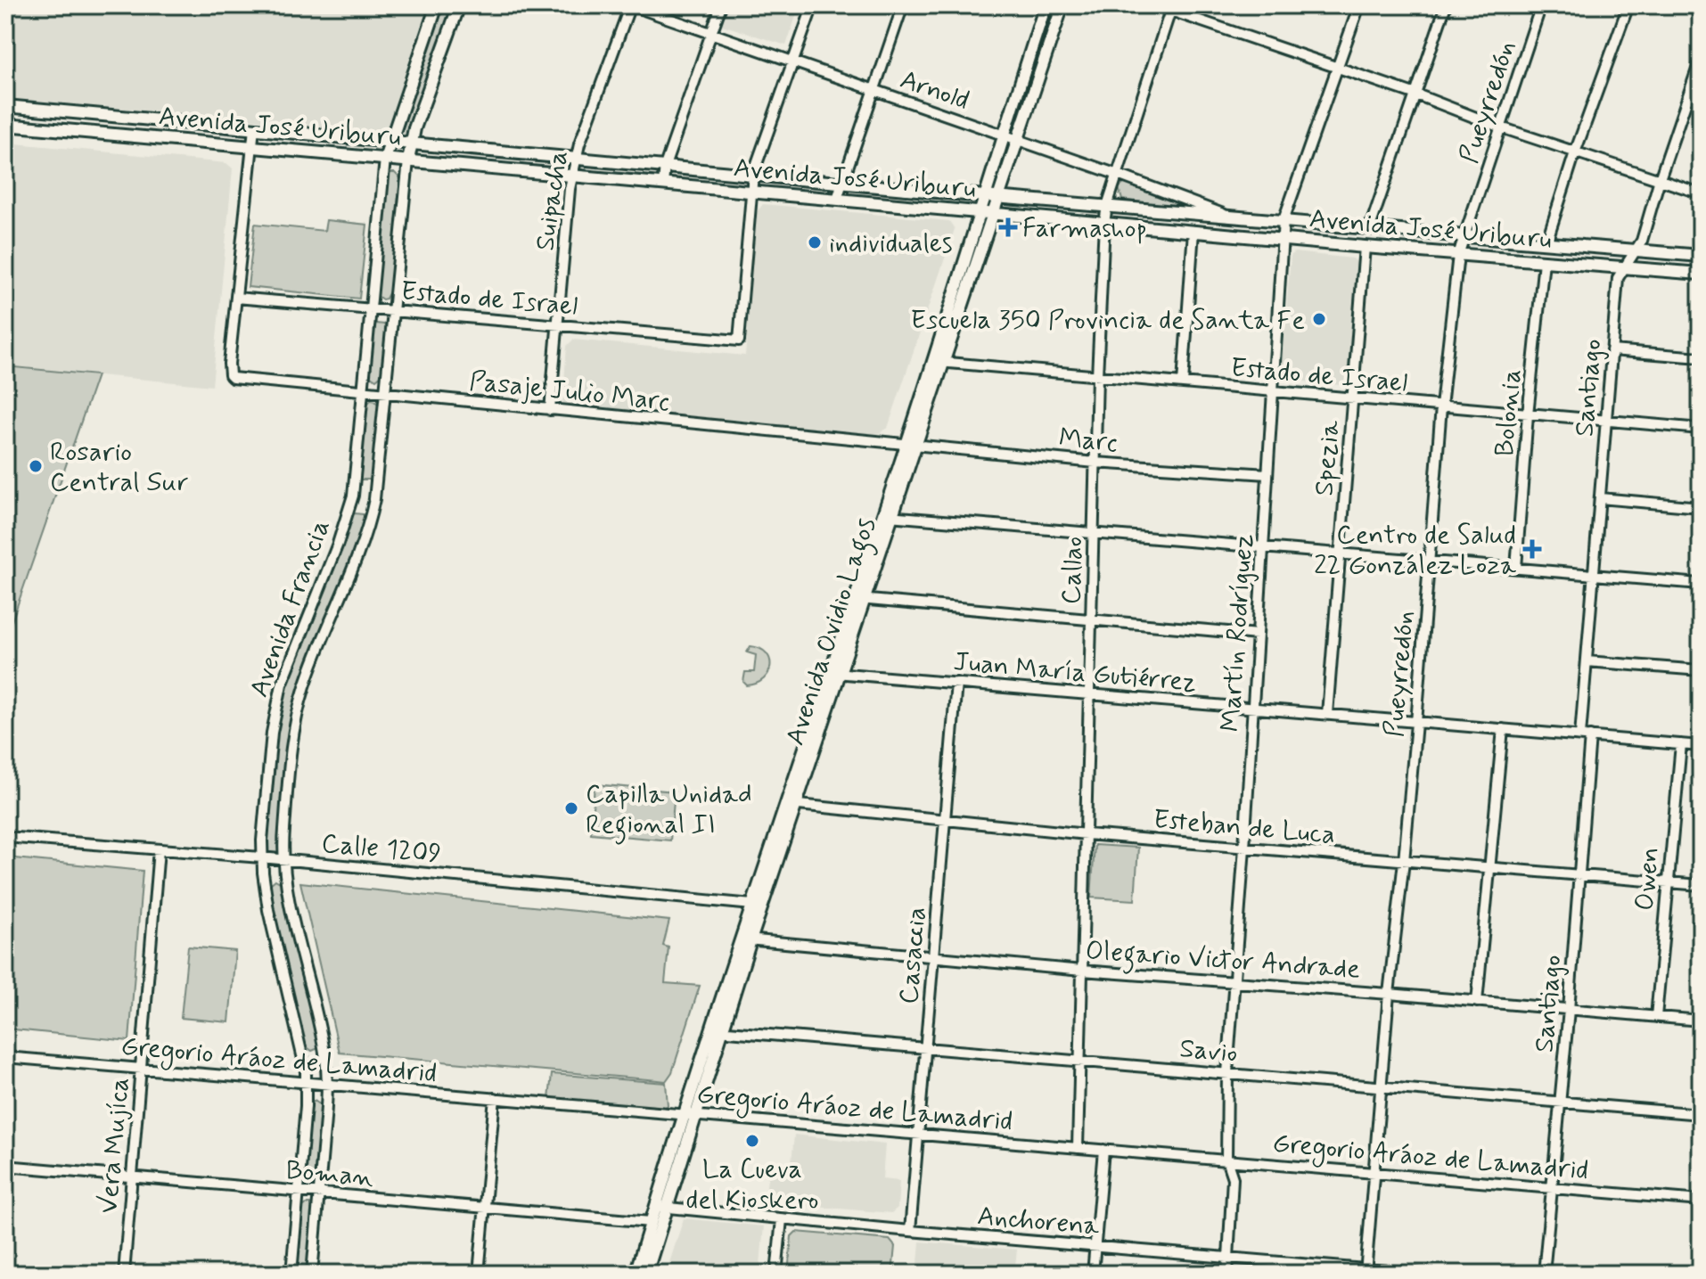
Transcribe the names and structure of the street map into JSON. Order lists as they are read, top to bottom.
{
  "streets": {
    "main road": ["Avenida José Uriburu", "Avenida Francia", "Avenida Ovidio Lagos"],
    "street": [
      "Arnold",
      "Pueyrredón",
      "Suipacha",
      "Estado de Israel",
      "Santiago",
      "Pasaje Julio Marc",
      "Bolonia",
      "Marc",
      "Spezia",
      "Callao",
      "Martín Rodríguez",
      "Juan María Gutiérrez",
      "Esteban de Luca",
      "Calle 1209",
      "Owen",
      "Casaccia",
      "Olegario Victor Andrade",
      "Savio",
      "Gregorio Aráoz de Lamadrid",
      "Vera Mujíca",
      "Boman",
      "Anchorena"
    ]
  },
  "crossings": [
    ["Arnold", "Avenida José Uriburu"],
    ["Arnold", "Suipacha"],
    ["Arnold", "Callao"],
    ["Arnold", "Avenida Ovidio Lagos"],
    ["Pueyrredón", "Avenida José Uriburu"],
    ["Pueyrredón", "Estado de Israel"],
    ["Pueyrredón", "Juan María Gutiérrez"],
    ["Pueyrredón", "Esteban de Luca"],
    ["Pueyrredón", "Olegario Victor Andrade"],
    ["Pueyrredón", "Savio"],
    ["Pueyrredón", "Gregorio Aráoz de Lamadrid"],
    ["Pueyrredón", "Anchorena"],
    ["Avenida José Uriburu", "Suipacha"],
    ["Avenida José Uriburu", "Estado de Israel"],
    ["Avenida José Uriburu", "Santiago"],
    ["Avenida José Uriburu", "Bolonia"],
    ["Avenida José Uriburu", "Spezia"],
    ["Avenida José Uriburu", "Callao"],
    ["Avenida José Uriburu", "Avenida Francia"],
    ["Avenida José Uriburu", "Avenida Ovidio Lagos"],
    ["Avenida José Uriburu", "Martín Rodríguez"],
    ["Suipacha", "Estado de Israel"],
    ["Suipacha", "Pasaje Julio Marc"],
    ["Estado de Israel", "Santiago"],
    ["Estado de Israel", "Pasaje Julio Marc"],
    ["Estado de Israel", "Bolonia"],
    ["Estado de Israel", "Spezia"],
    ["Estado de Israel", "Callao"],
    ["Estado de Israel", "Avenida Francia"],
    ["Estado de Israel", "Avenida Ovidio Lagos"],
    ["Estado de Israel", "Martín Rodríguez"],
    ["Santiago", "Juan María Gutiérrez"],
    ["Santiago", "Esteban de Luca"],
    ["Santiago", "Olegario Victor Andrade"],
    ["Santiago", "Savio"],
    ["Santiago", "Gregorio Aráoz de Lamadrid"],
    ["Pasaje Julio Marc", "Marc"],
    ["Pasaje Julio Marc", "Avenida Francia"],
    ["Pasaje Julio Marc", "Avenida Ovidio Lagos"],
    ["Marc", "Callao"],
    ["Marc", "Avenida Ovidio Lagos"],
    ["Marc", "Martín Rodríguez"],
    ["Spezia", "Juan María Gutiérrez"],
    ["Callao", "Juan María Gutiérrez"],
    ["Callao", "Esteban de Luca"],
    ["Callao", "Olegario Victor Andrade"],
    ["Callao", "Savio"],
    ["Callao", "Gregorio Aráoz de Lamadrid"],
    ["Avenida Francia", "Calle 1209"],
    ["Avenida Francia", "Gregorio Aráoz de Lamadrid"],
    ["Avenida Francia", "Boman"],
    ["Avenida Ovidio Lagos", "Juan María Gutiérrez"],
    ["Avenida Ovidio Lagos", "Esteban de Luca"],
    ["Avenida Ovidio Lagos", "Calle 1209"],
    ["Avenida Ovidio Lagos", "Olegario Victor Andrade"],
    ["Avenida Ovidio Lagos", "Savio"],
    ["Avenida Ovidio Lagos", "Gregorio Aráoz de Lamadrid"],
    ["Avenida Ovidio Lagos", "Boman"],
    ["Avenida Ovidio Lagos", "Anchorena"],
    ["Martín Rodríguez", "Juan María Gutiérrez"],
    ["Martín Rodríguez", "Esteban de Luca"],
    ["Martín Rodríguez", "Olegario Victor Andrade"],
    ["Martín Rodríguez", "Savio"],
    ["Martín Rodríguez", "Gregorio Aráoz de Lamadrid"],
    ["Martín Rodríguez", "Anchorena"],
    ["Juan María Gutiérrez", "Owen"],
    ["Juan María Gutiérrez", "Casaccia"],
    ["Esteban de Luca", "Owen"],
    ["Esteban de Luca", "Casaccia"],
    ["Calle 1209", "Vera Mujíca"],
    ["Owen", "Olegario Victor Andrade"],
    ["Casaccia", "Olegario Victor Andrade"],
    ["Casaccia", "Savio"],
    ["Casaccia", "Gregorio Aráoz de Lamadrid"],
    ["Casaccia", "Anchorena"],
    ["Gregorio Aráoz de Lamadrid", "Vera Mujíca"],
    ["Vera Mujíca", "Boman"]
  ],
  "places": {
    "health": ["Farmashop", "Centro de Salud 22 González Loza"],
    "other": [
      "individuales",
      "Escuela 350 Provincia de Santa Fe",
      "Rosario Central Sur",
      "Capilla Unidad Regional II",
      "La Cueva del Kioskero"
    ]
  }
}
